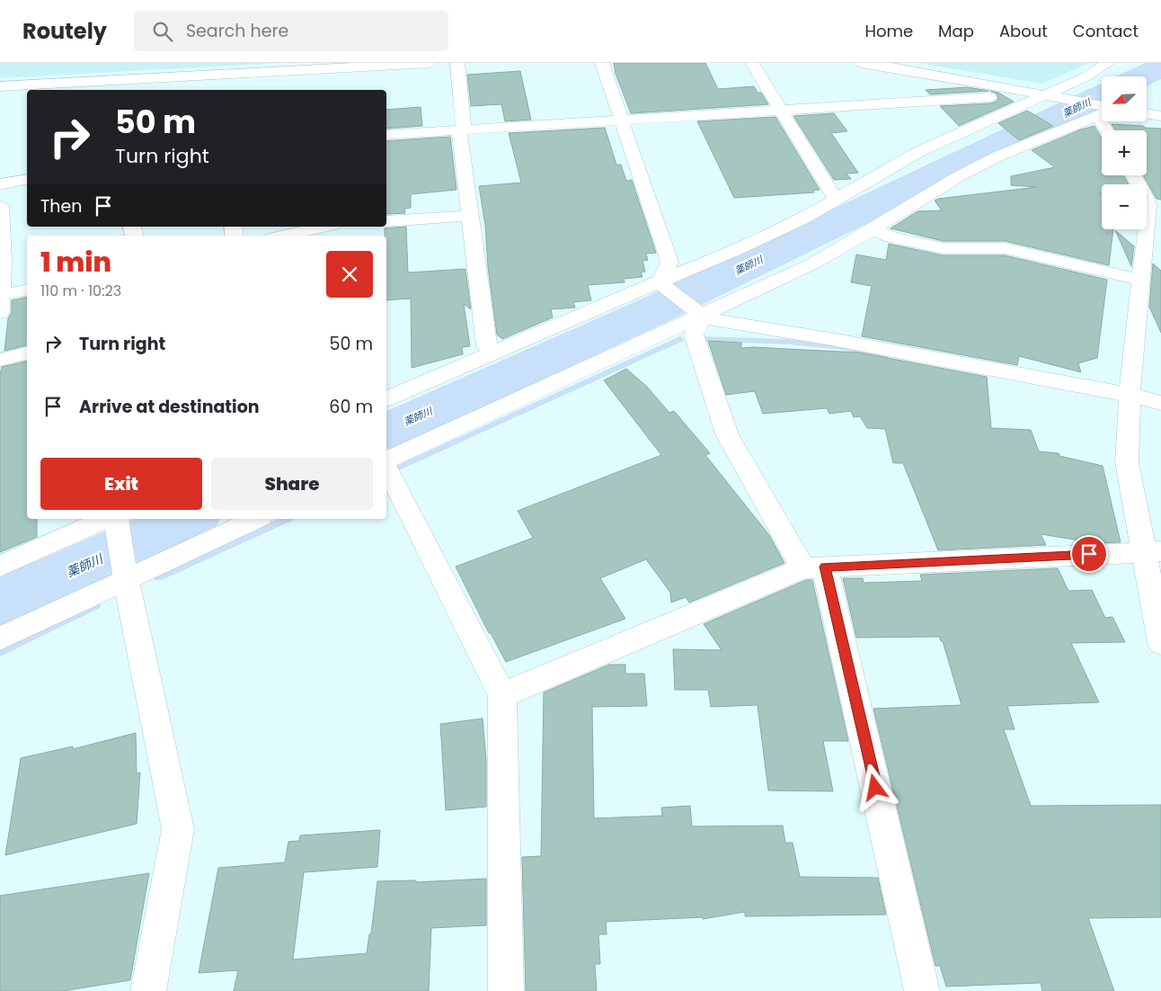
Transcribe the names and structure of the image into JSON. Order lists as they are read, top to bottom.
{
  "water": ["薬師川"],
  "north": "bottom left",
  "page": {
    "header": "Routely",
    "search": "Search here",
    "nav": [
      "Home",
      "Map",
      "About",
      "Contact"
    ],
    "map_buttons": ["+", "−"],
    "turn": ["50 m", "Turn right"],
    "then": "Then",
    "heading": ["1 min", "110 m · 10:23"],
    "list": [
      {
        "name": "Turn right",
        "value": "50 m"
      },
      {
        "name": "Arrive at destination",
        "value": "60 m"
      }
    ],
    "buttons": ["Exit", "Share"]
  }
}
